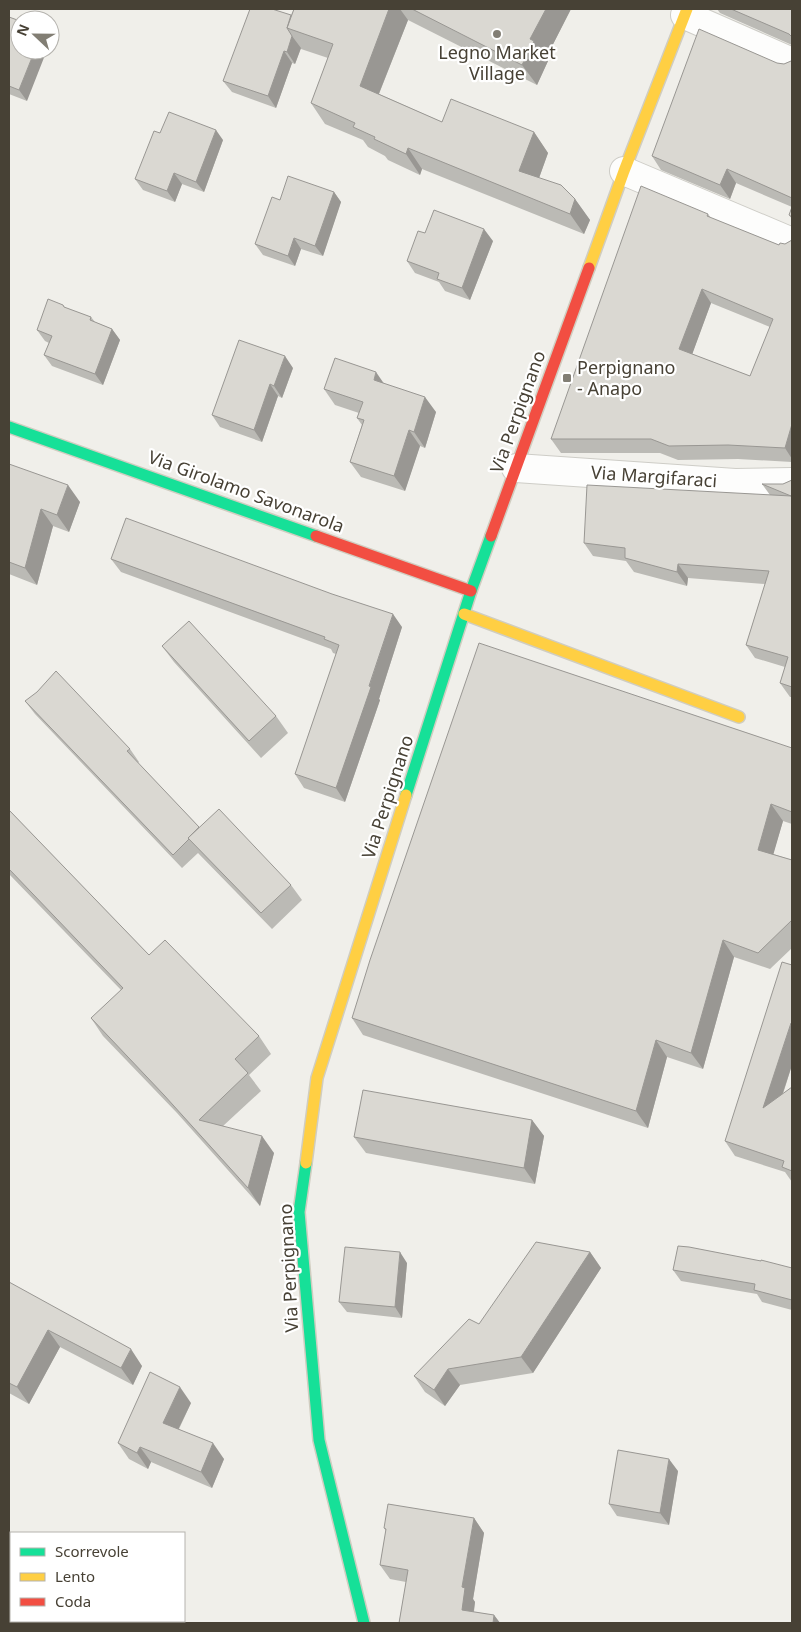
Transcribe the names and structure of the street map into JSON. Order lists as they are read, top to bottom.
{
  "streets": {
    "street": ["Via Perpignano", "Via Margifaraci", "Via Girolamo Savonarola"]
  },
  "crossings": [
    ["Via Perpignano", "Via Margifaraci"],
    ["Via Perpignano", "Via Girolamo Savonarola"]
  ],
  "places": {
    "other": ["Legno Market Village"],
    "transit": ["Perpignano - Anapo"]
  },
  "legend": ["Scorrevole", "Lento", "Coda"],
  "north": "left"
}
